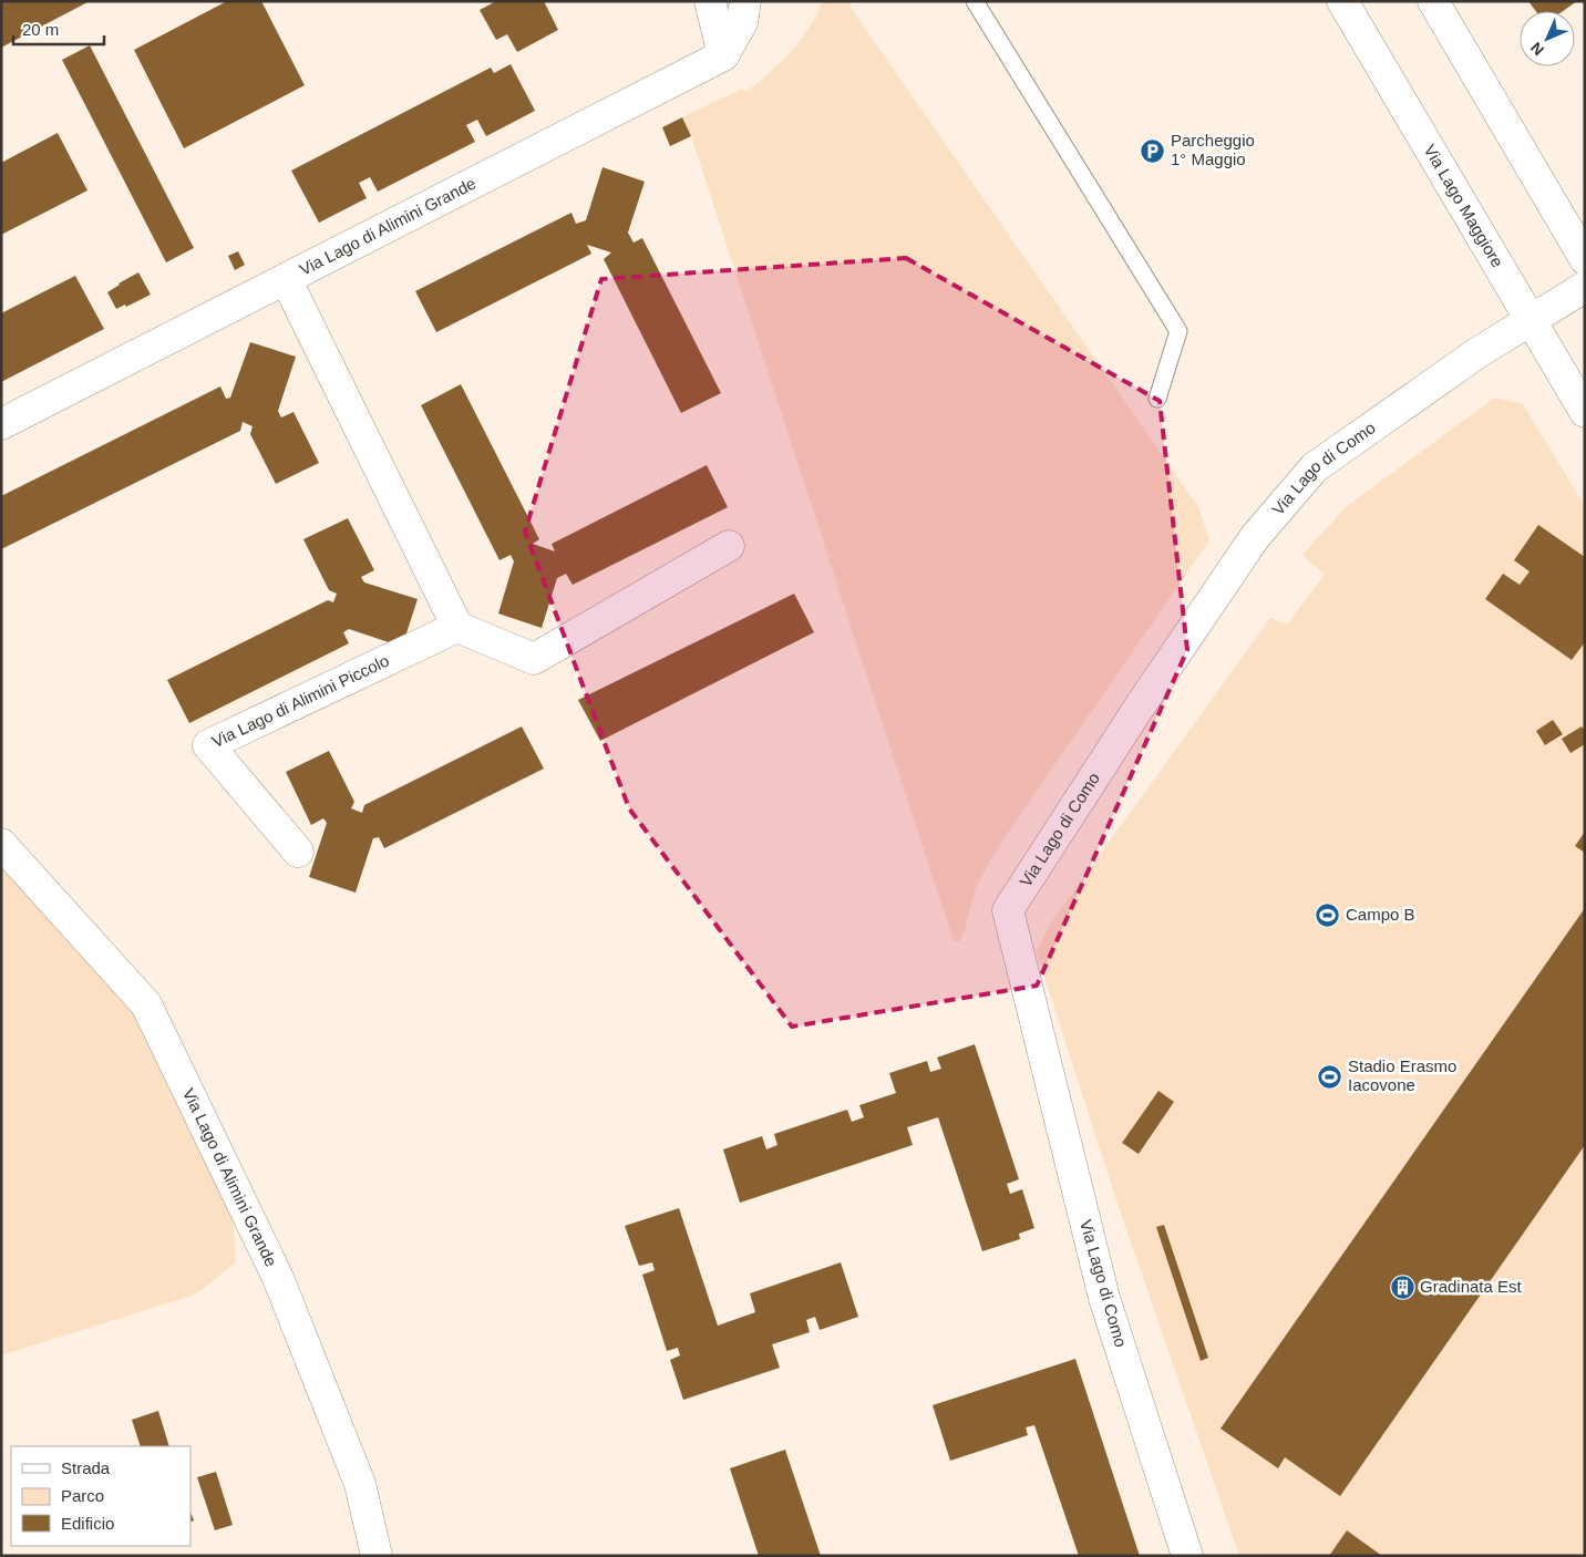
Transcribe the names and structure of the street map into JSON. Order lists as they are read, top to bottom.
{
  "streets": {
    "street": [
      "Via Lago Maggiore",
      "Via Lago di Alimini Grande",
      "Via Lago di Como",
      "Via Lago di Alimini Piccolo"
    ]
  },
  "crossings": [
    ["Via Lago Maggiore", "Via Lago di Como"]
  ],
  "places": {
    "parking": ["Parcheggio 1° Maggio"],
    "sports": ["Campo B", "Stadio Erasmo Iacovone"],
    "building": ["Gradinata Est"]
  },
  "legend": ["Strada", "Parco", "Edificio"],
  "scale_bar": "20 m",
  "north": "bottom left"
}
